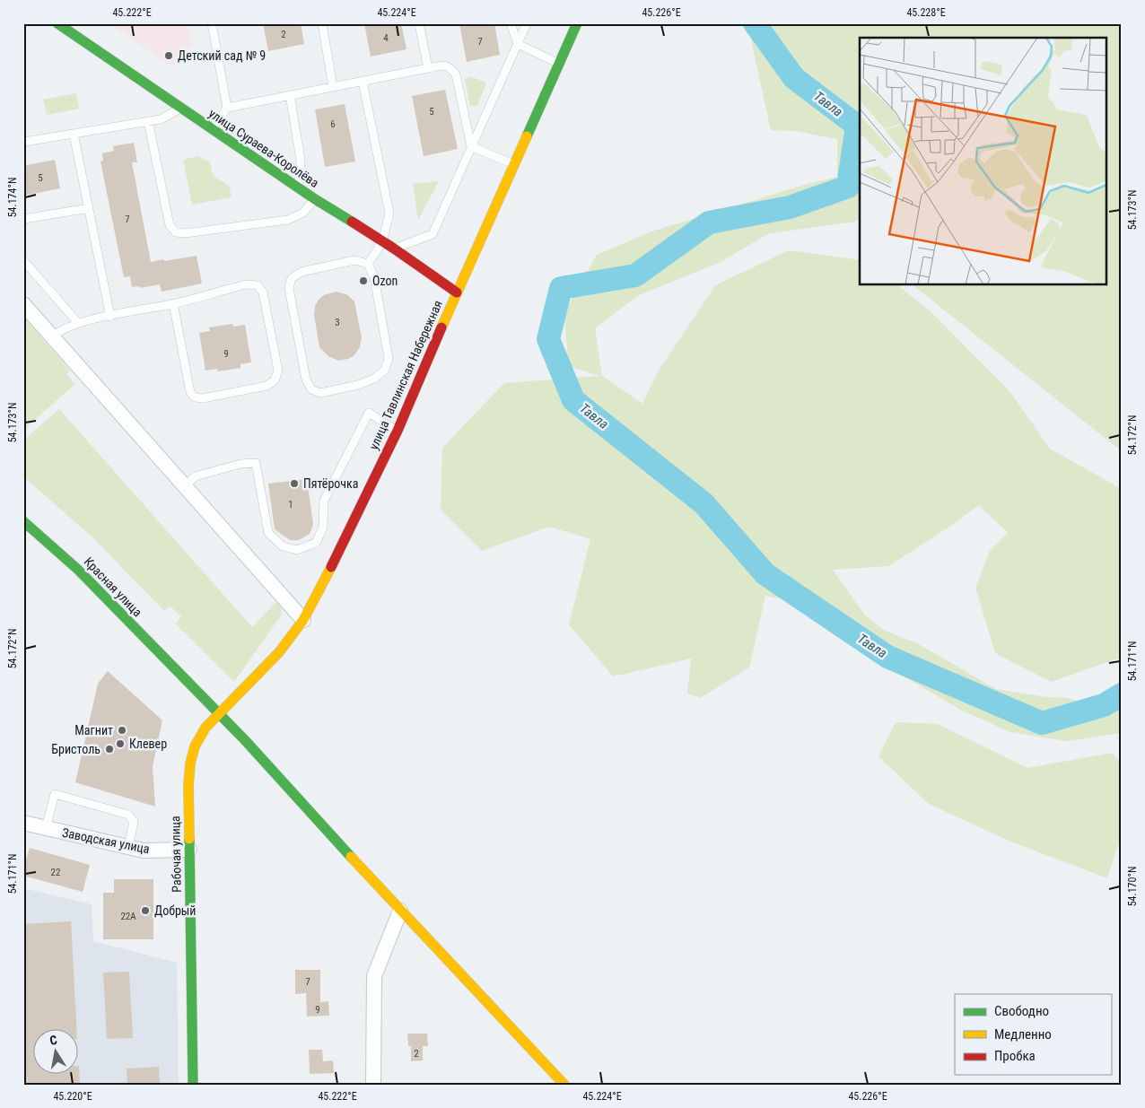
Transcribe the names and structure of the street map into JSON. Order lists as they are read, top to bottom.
{
  "streets": {
    "street": [
      "улица Сураева-Королёва",
      "улица Тавлинская Набережная",
      "Красная улица",
      "Заводская улица",
      "Рабочая улица"
    ]
  },
  "crossings": [
    ["улица Сураева-Королёва", "улица Тавлинская Набережная"],
    ["улица Тавлинская Набережная", "Красная улица"],
    ["улица Тавлинская Набережная", "Рабочая улица"],
    ["Красная улица", "Рабочая улица"],
    ["Заводская улица", "Рабочая улица"]
  ],
  "water": ["Тавла"],
  "places": [
    "Детский сад № 9",
    "Ozon",
    "Пятёрочка",
    "Магнит",
    "Клевер",
    "Бристоль",
    "Добрый"
  ],
  "house_numbers": [
    "2",
    "4",
    "7",
    "5",
    "6",
    "5",
    "7",
    "3",
    "9",
    "1",
    "22",
    "22А",
    "7",
    "9",
    "2"
  ],
  "legend": ["Свободно", "Медленно", "Пробка"],
  "north": "top",
  "coordinates": [
    "45.222°E",
    "45.224°E",
    "45.226°E",
    "45.228°E",
    "54.174°N",
    "54.173°N",
    "54.172°N",
    "54.171°N",
    "54.170°N",
    "45.220°E"
  ]
}
